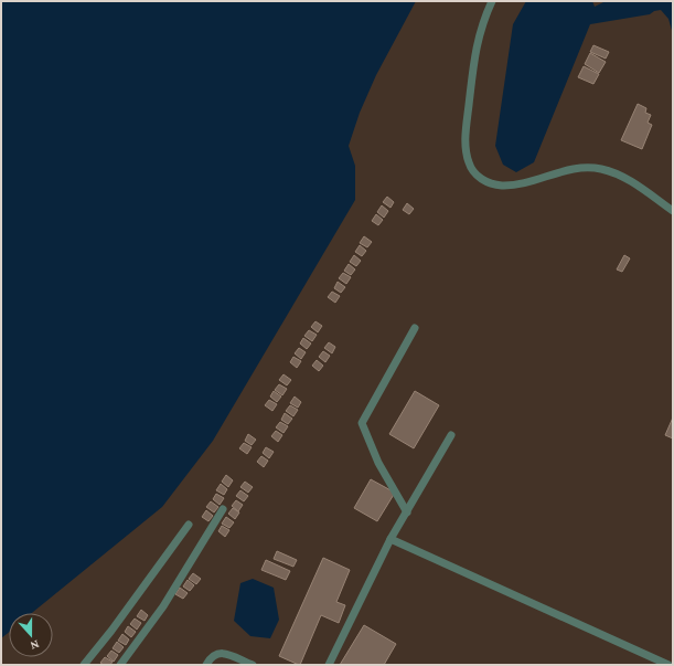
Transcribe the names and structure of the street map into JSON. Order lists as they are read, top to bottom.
{
  "north": "bottom"
}
